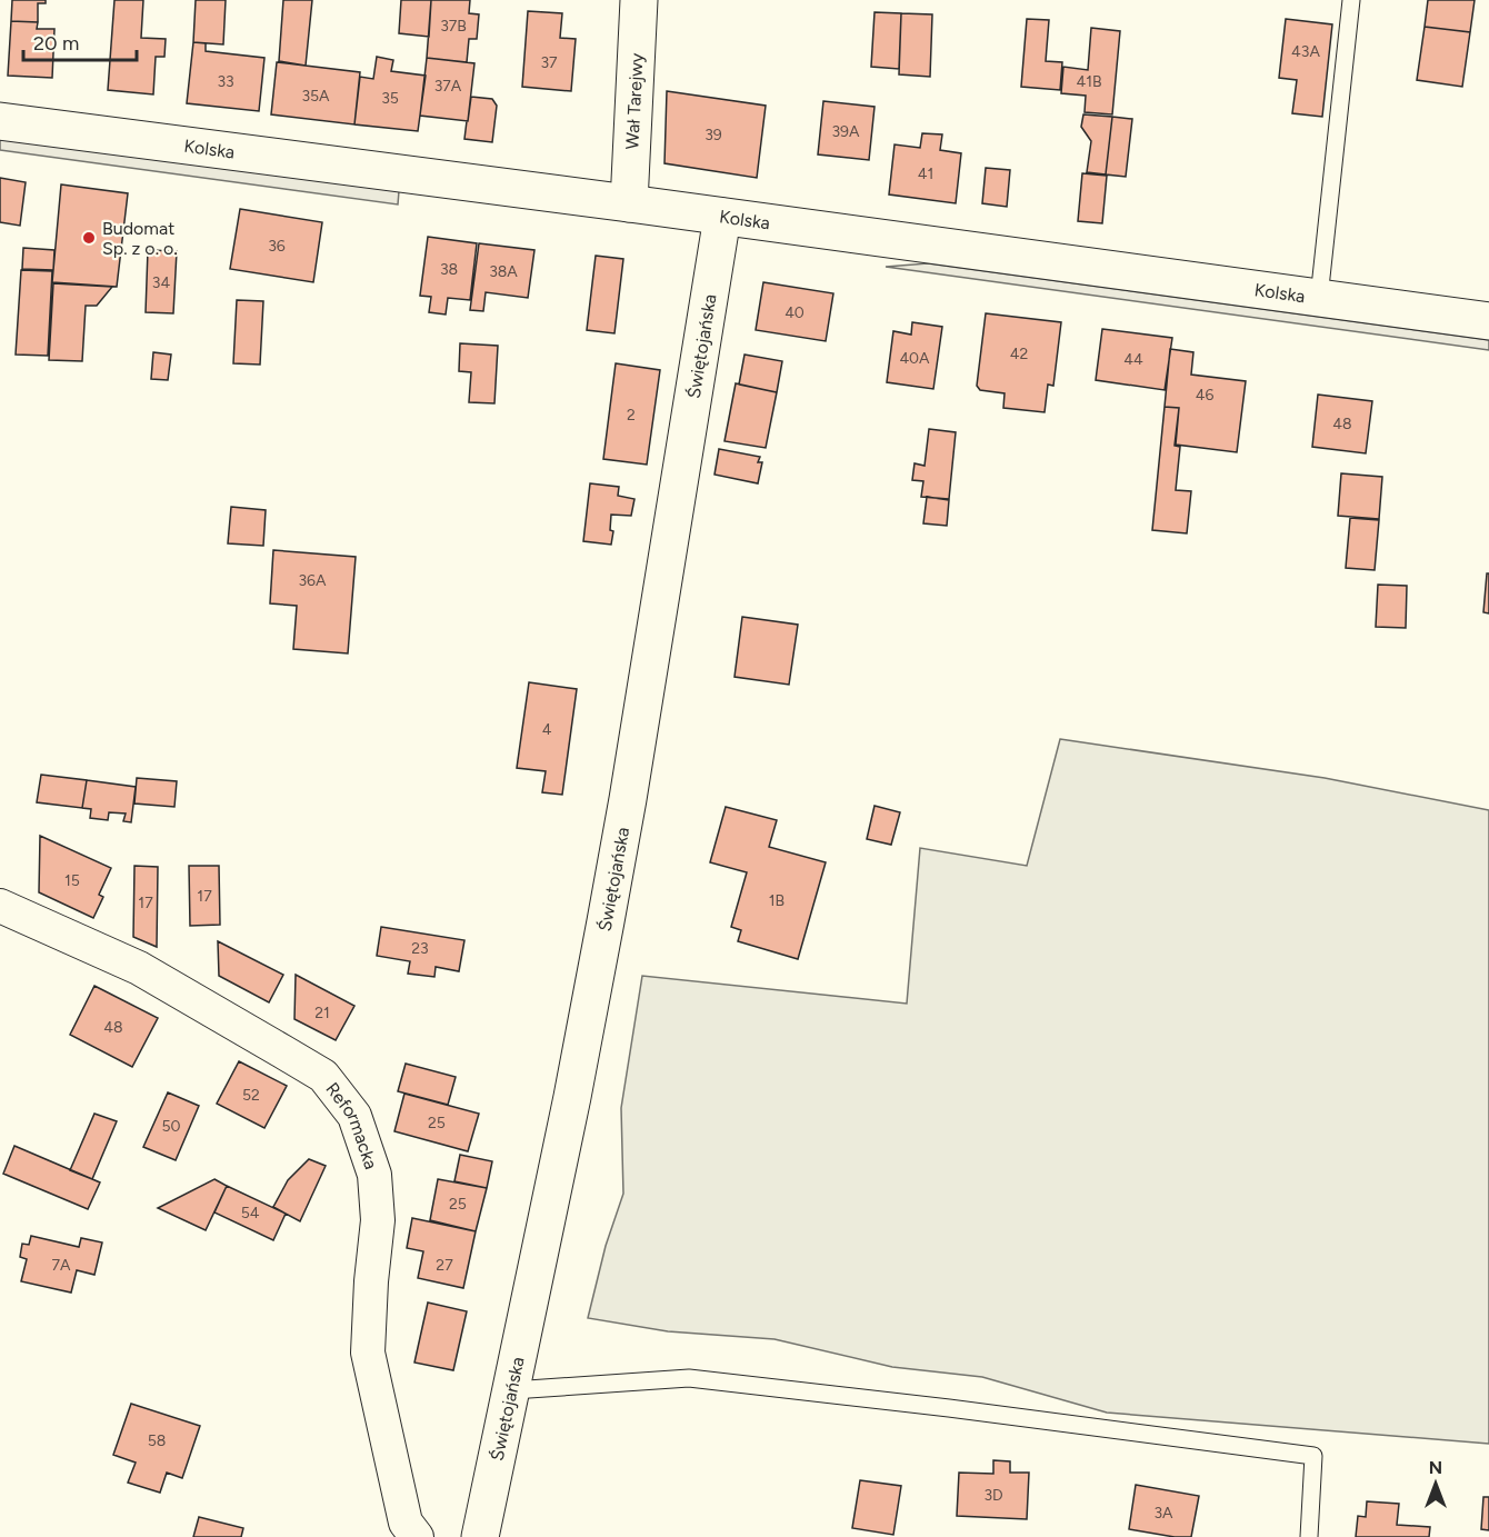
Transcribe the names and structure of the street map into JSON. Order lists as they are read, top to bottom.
{
  "streets": {
    "street": [
      "Wał Tarejwy",
      "Kolska",
      "Świętojańska",
      "Reformacka"
    ]
  },
  "crossings": [
    ["Wał Tarejwy", "Kolska"],
    ["Kolska", "Świętojańska"]
  ],
  "places": ["Budomat Sp. z o. o."],
  "house_numbers": [
    "37B",
    "43A",
    "37",
    "33",
    "41B",
    "37A",
    "35A",
    "35",
    "39A",
    "39",
    "41",
    "36",
    "38",
    "38A",
    "34",
    "40",
    "42",
    "40A",
    "44",
    "46",
    "2",
    "48",
    "36A",
    "4",
    "15",
    "17",
    "1B",
    "17",
    "23",
    "21",
    "48",
    "52",
    "25",
    "50",
    "25",
    "54",
    "7A",
    "27",
    "58",
    "3D",
    "3A"
  ],
  "scale_bar": "20 m",
  "north": "top"
}
